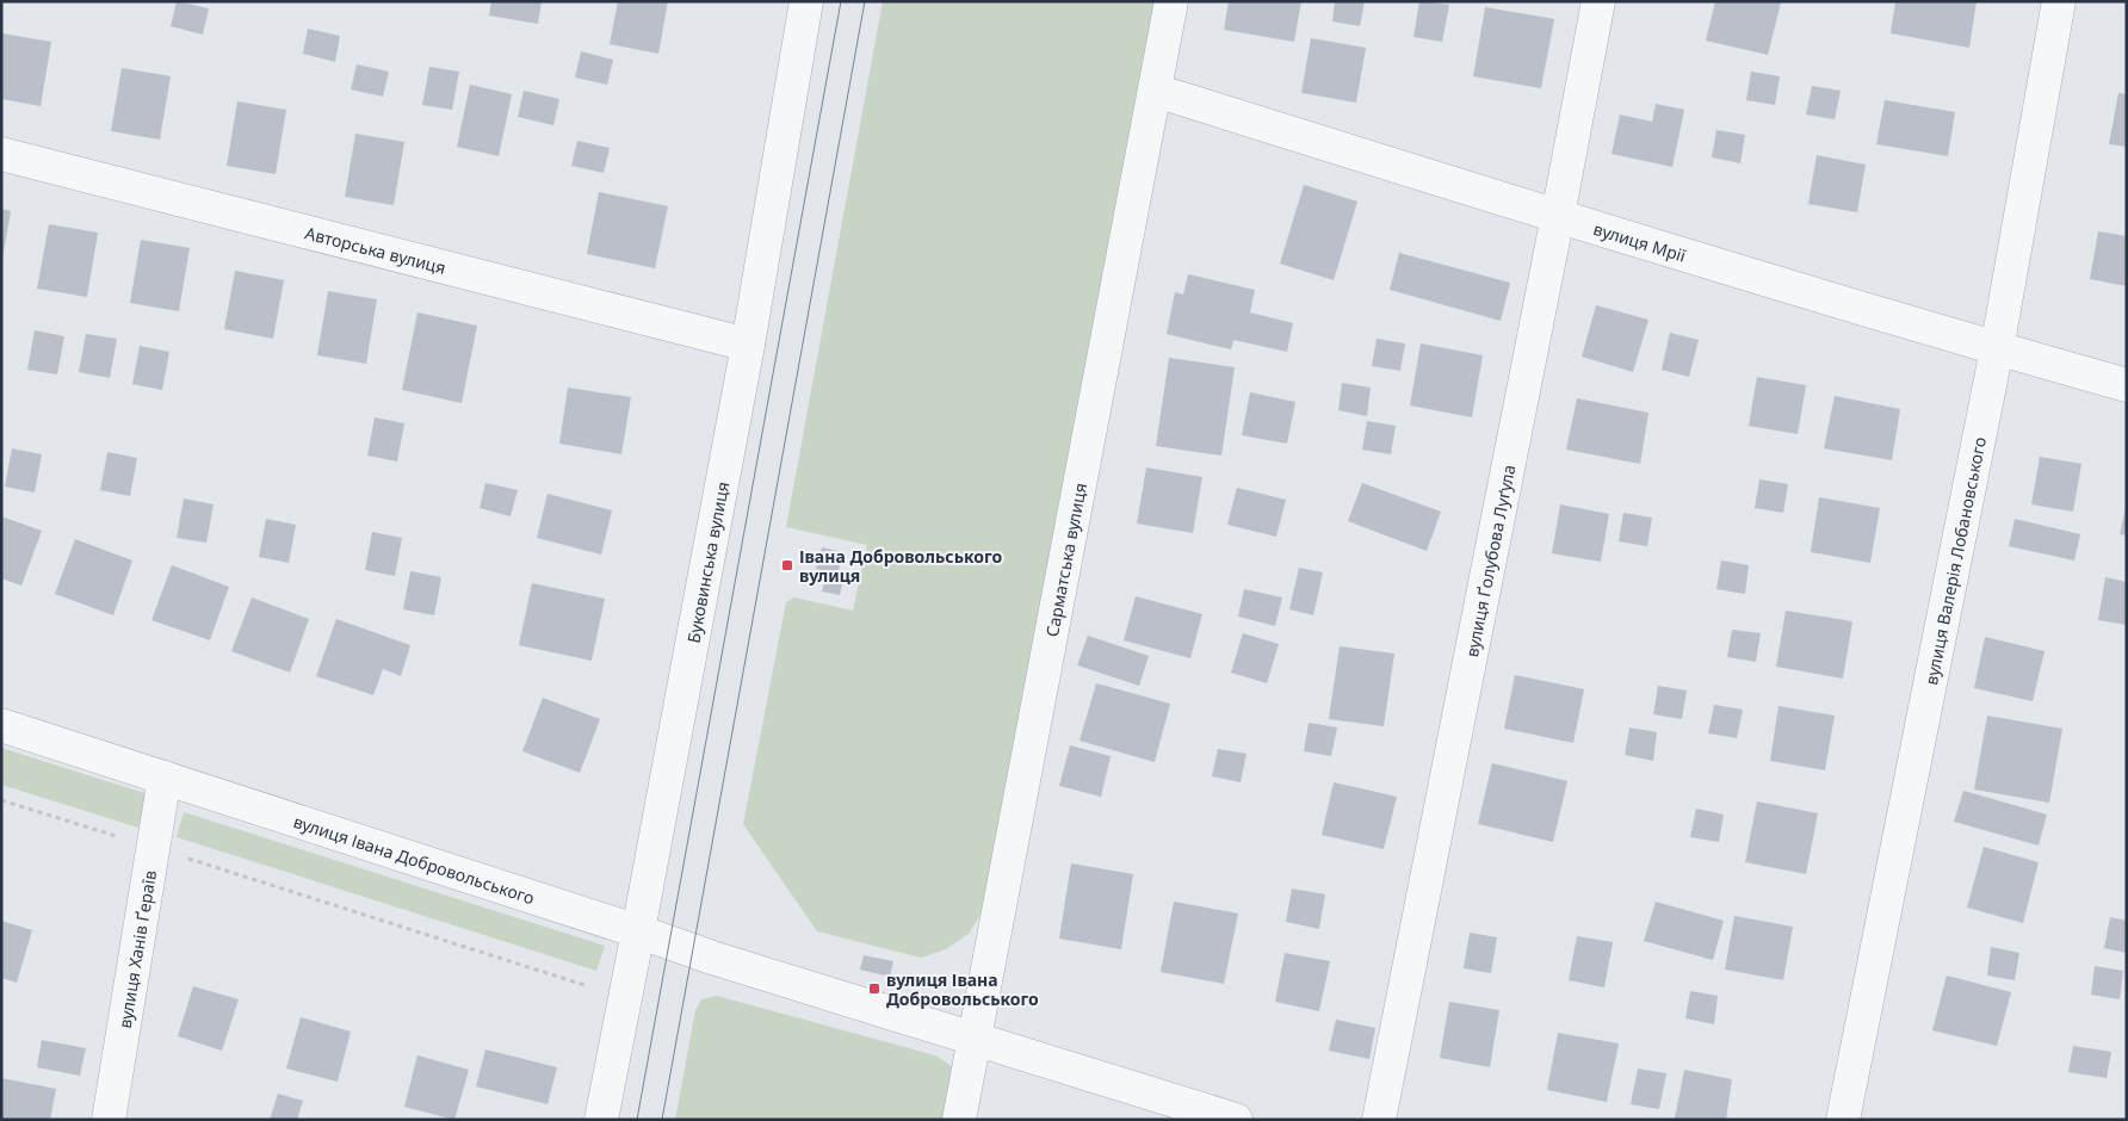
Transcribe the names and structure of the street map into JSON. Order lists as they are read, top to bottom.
{
  "streets": {
    "street": [
      "вулиця Мрії",
      "Авторська вулиця",
      "Сарматська вулиця",
      "вулиця Ґолубова Луґула",
      "Буковинська вулиця",
      "вулиця Валерія Лобановського",
      "вулиця Івана Добровольського",
      "вулиця Ханів Ґераїв"
    ]
  },
  "crossings": [
    ["вулиця Мрії", "Сарматська вулиця"],
    ["вулиця Мрії", "вулиця Ґолубова Луґула"],
    ["вулиця Мрії", "вулиця Валерія Лобановського"],
    ["Авторська вулиця", "Буковинська вулиця"],
    ["Сарматська вулиця", "вулиця Івана Добровольського"],
    ["Буковинська вулиця", "вулиця Івана Добровольського"],
    ["вулиця Івана Добровольського", "вулиця Ханів Ґераїв"]
  ],
  "places": {
    "transit": ["Івана Добровольського вулиця", "вулиця Івана Добровольського"]
  }
}
